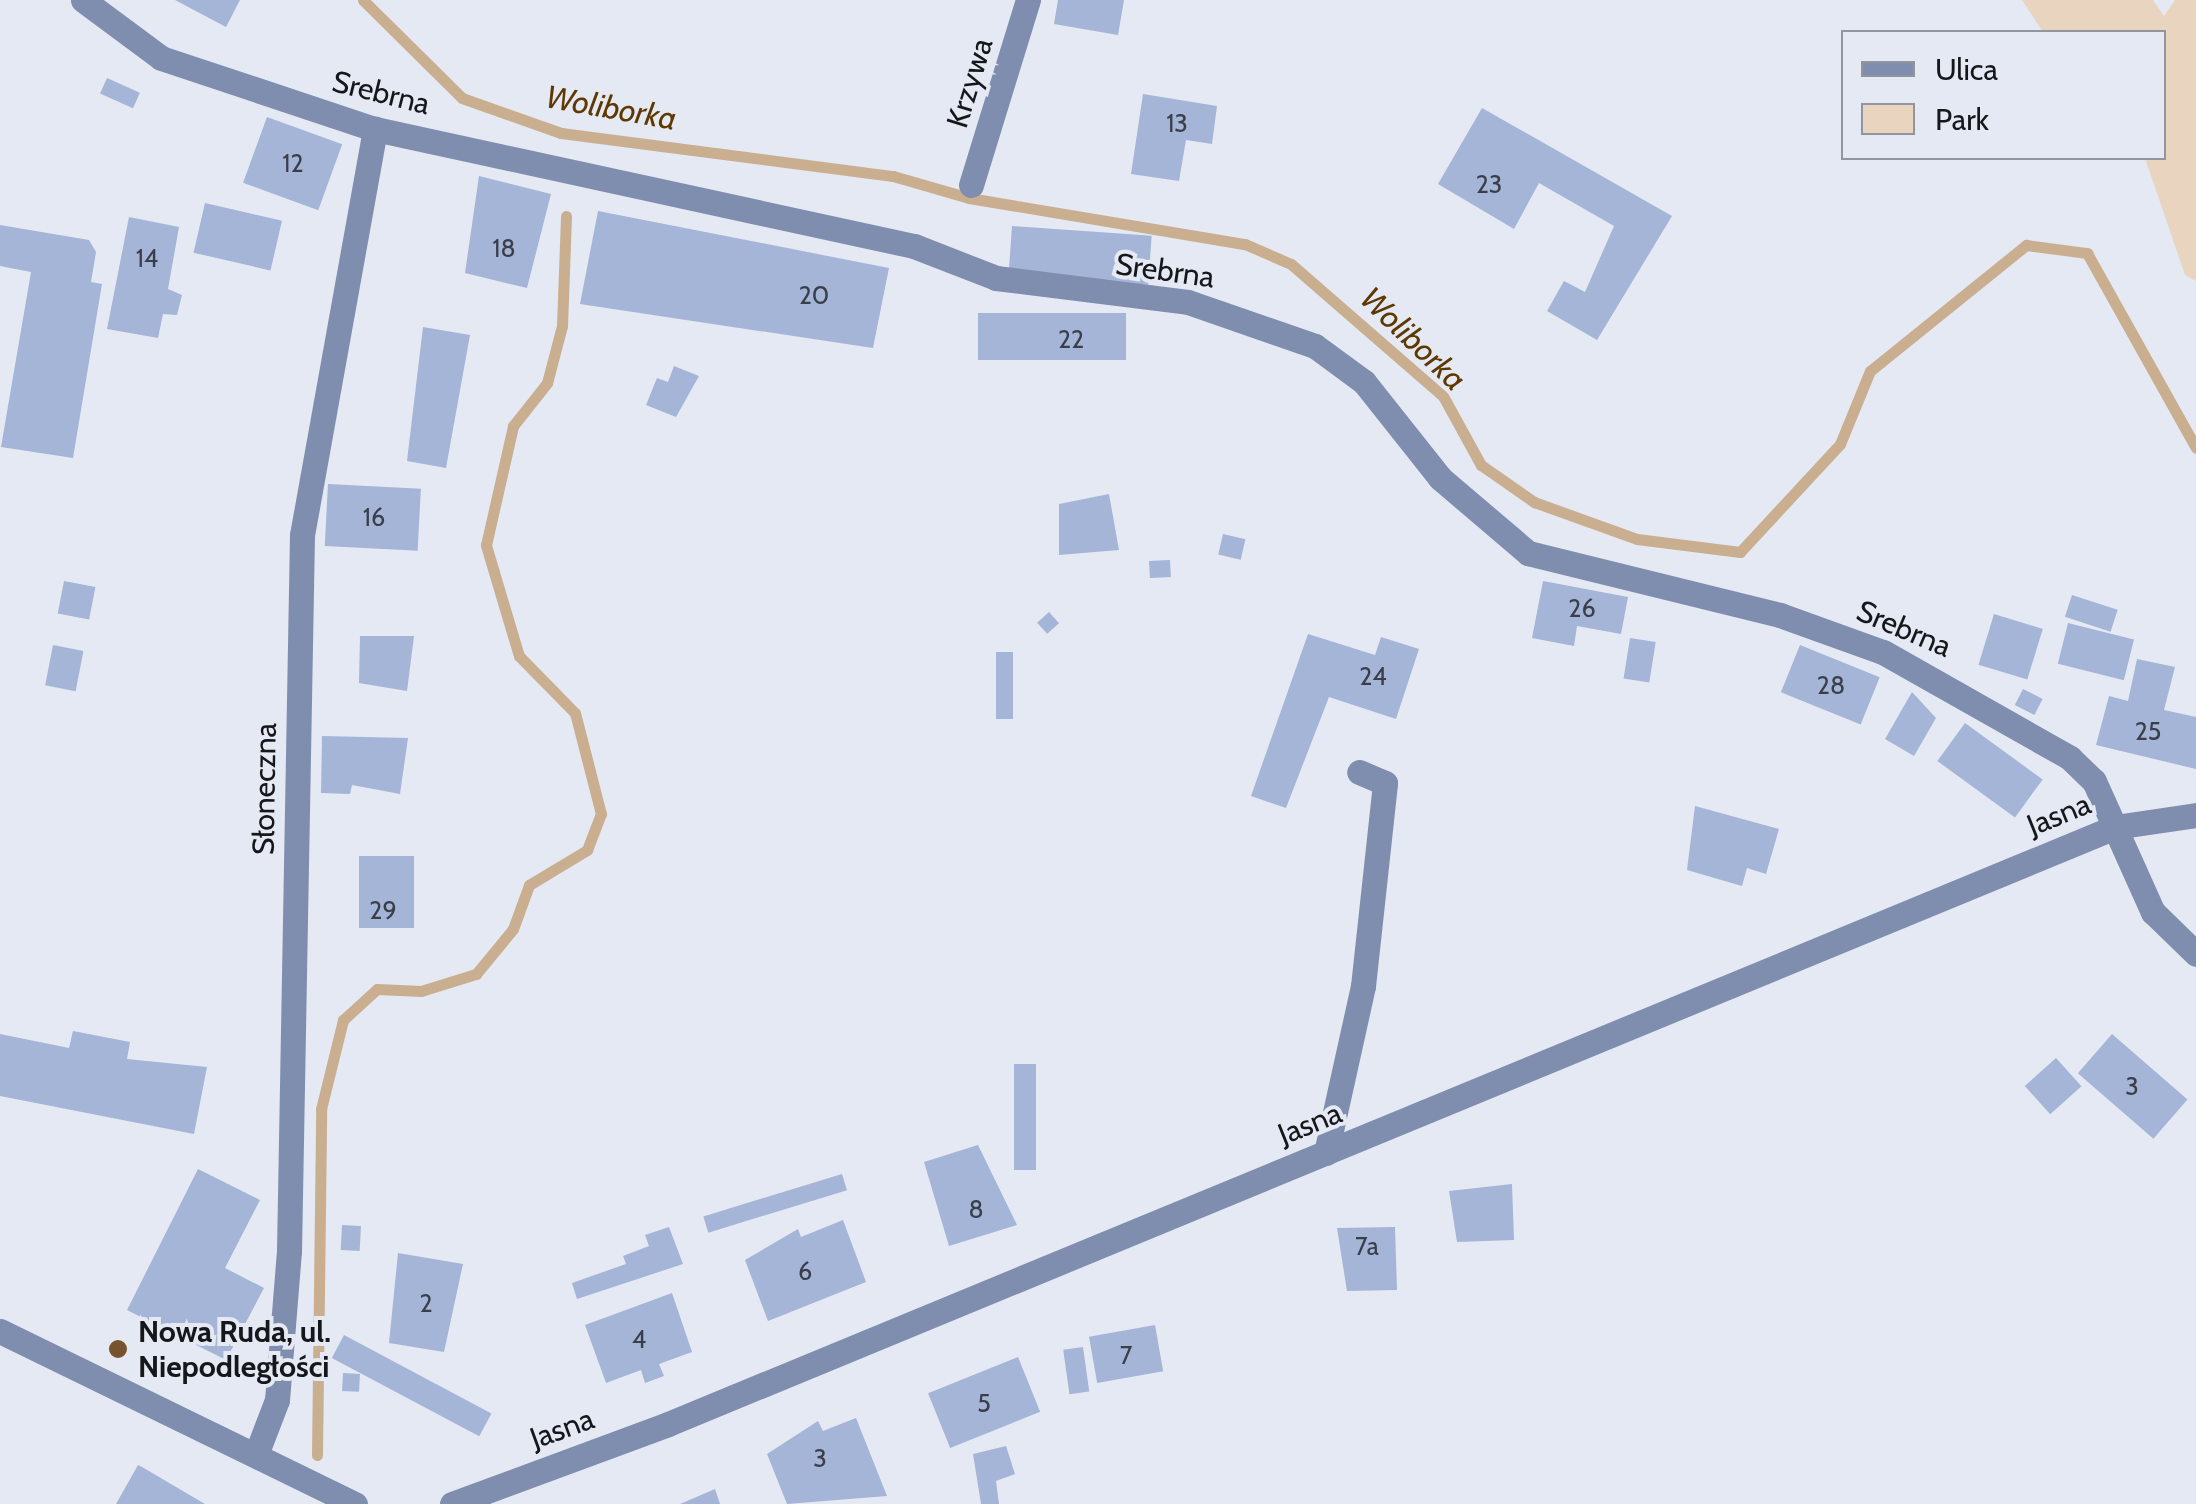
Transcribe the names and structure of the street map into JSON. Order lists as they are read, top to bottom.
{
  "streets": {
    "street": [
      "Krzywa",
      "Srebrna",
      "Słoneczna",
      "Jasna"
    ]
  },
  "crossings": [
    ["Srebrna", "Słoneczna"],
    ["Srebrna", "Jasna"]
  ],
  "water": ["Woliborka"],
  "places": ["Nowa Ruda, ul. Niepodległości"],
  "house_numbers": [
    "13",
    "12",
    "23",
    "18",
    "14",
    "20",
    "22",
    "16",
    "26",
    "24",
    "28",
    "25",
    "29",
    "3",
    "8",
    "7a",
    "6",
    "2",
    "4",
    "7",
    "5",
    "3"
  ],
  "legend": ["Ulica", "Park"]
}
